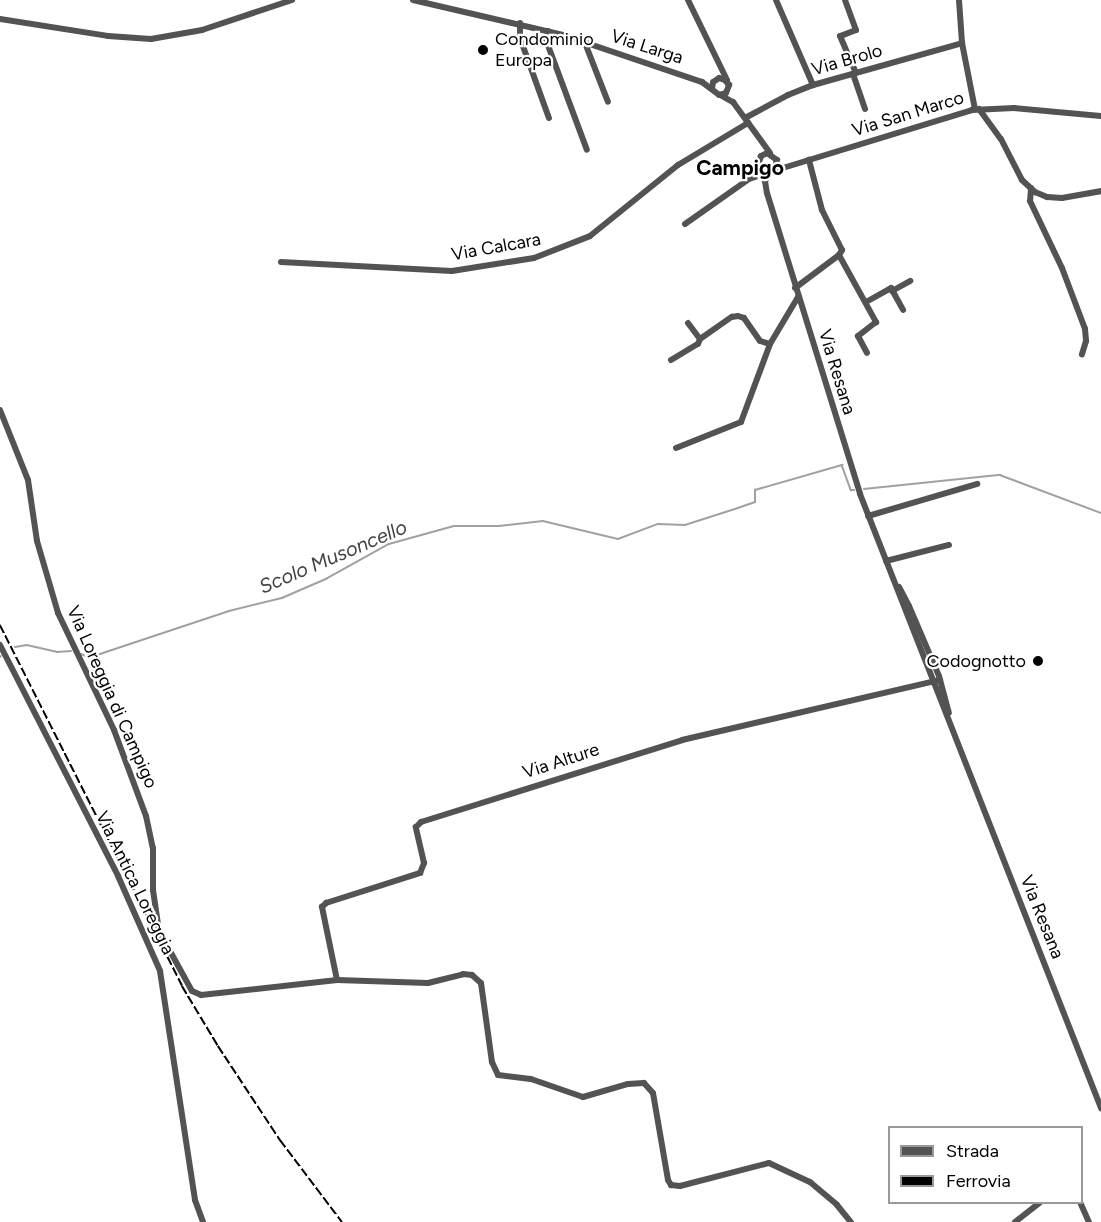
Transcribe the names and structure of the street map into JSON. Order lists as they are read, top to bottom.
{
  "streets": {
    "street": [
      "Via Larga",
      "Via Brolo",
      "Via San Marco",
      "Via Calcara",
      "Via Resana",
      "Via Loreggia di Campigo",
      "Via Alture",
      "Via Antica Loreggia"
    ]
  },
  "crossings": [
    ["Via Larga", "Via Brolo"],
    ["Via Larga", "Via Calcara"],
    ["Via Brolo", "Via Calcara"],
    ["Via San Marco", "Via Resana"],
    ["Via Resana", "Via Alture"],
    ["Via Loreggia di Campigo", "Via Alture"]
  ],
  "districts": ["Campigo"],
  "water": ["Scolo Musoncello"],
  "places": ["Condominio Europa", "Codognotto"],
  "legend": ["Strada", "Ferrovia"]
}
